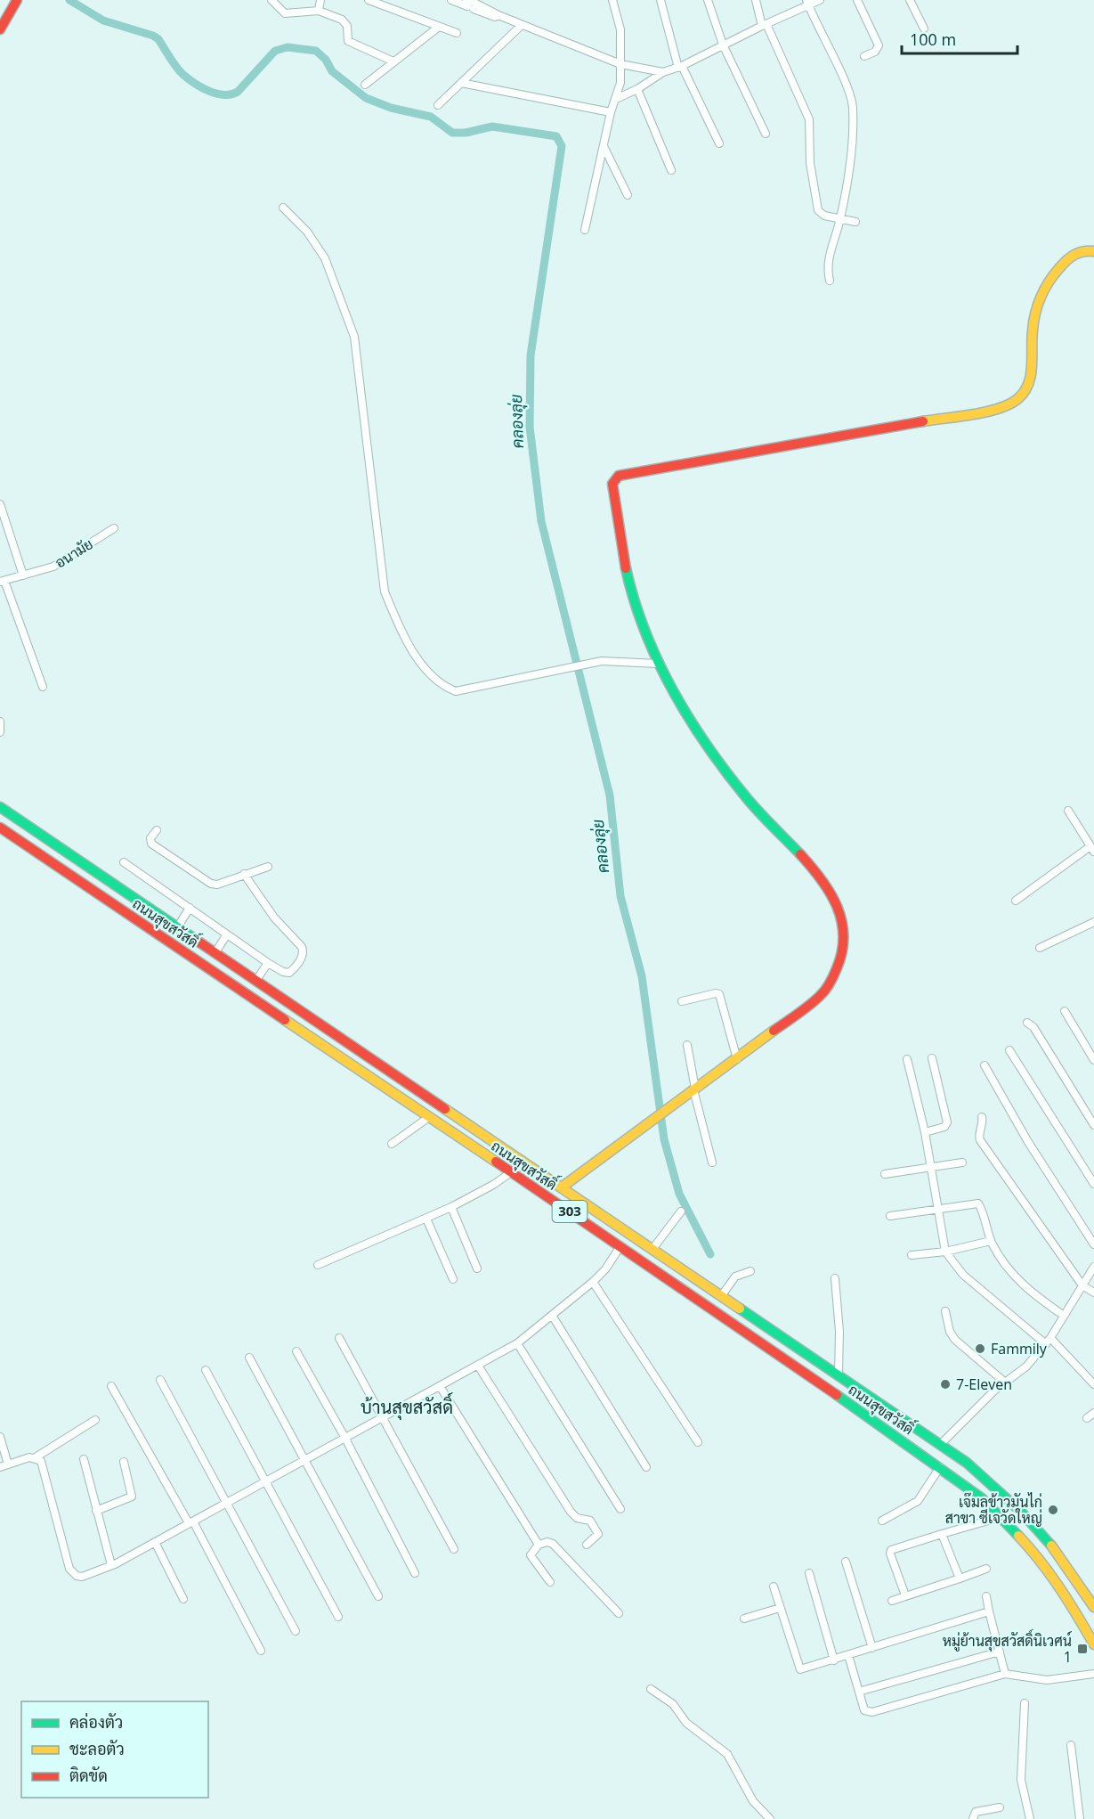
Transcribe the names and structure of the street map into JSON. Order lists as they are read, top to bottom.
{
  "streets": {
    "main road": ["ถนนสุขสวัสดิ์", "303"],
    "street": ["อนามัย"]
  },
  "districts": ["บ้านสุขสวัสดิ์"],
  "water": ["คลองลุ่ย"],
  "places": {
    "other": ["Fammily", "7-Eleven", "เจ๊มลข้าวมันไก่ สาขา ซีเจวัดใหญ่"],
    "transit": ["หมู่ย้านสุขสวัสดิ์นิเวศน์ 1"]
  },
  "legend": ["คล่องตัว", "ชะลอตัว", "ติดขัด"],
  "scale_bar": "100 m"
}
